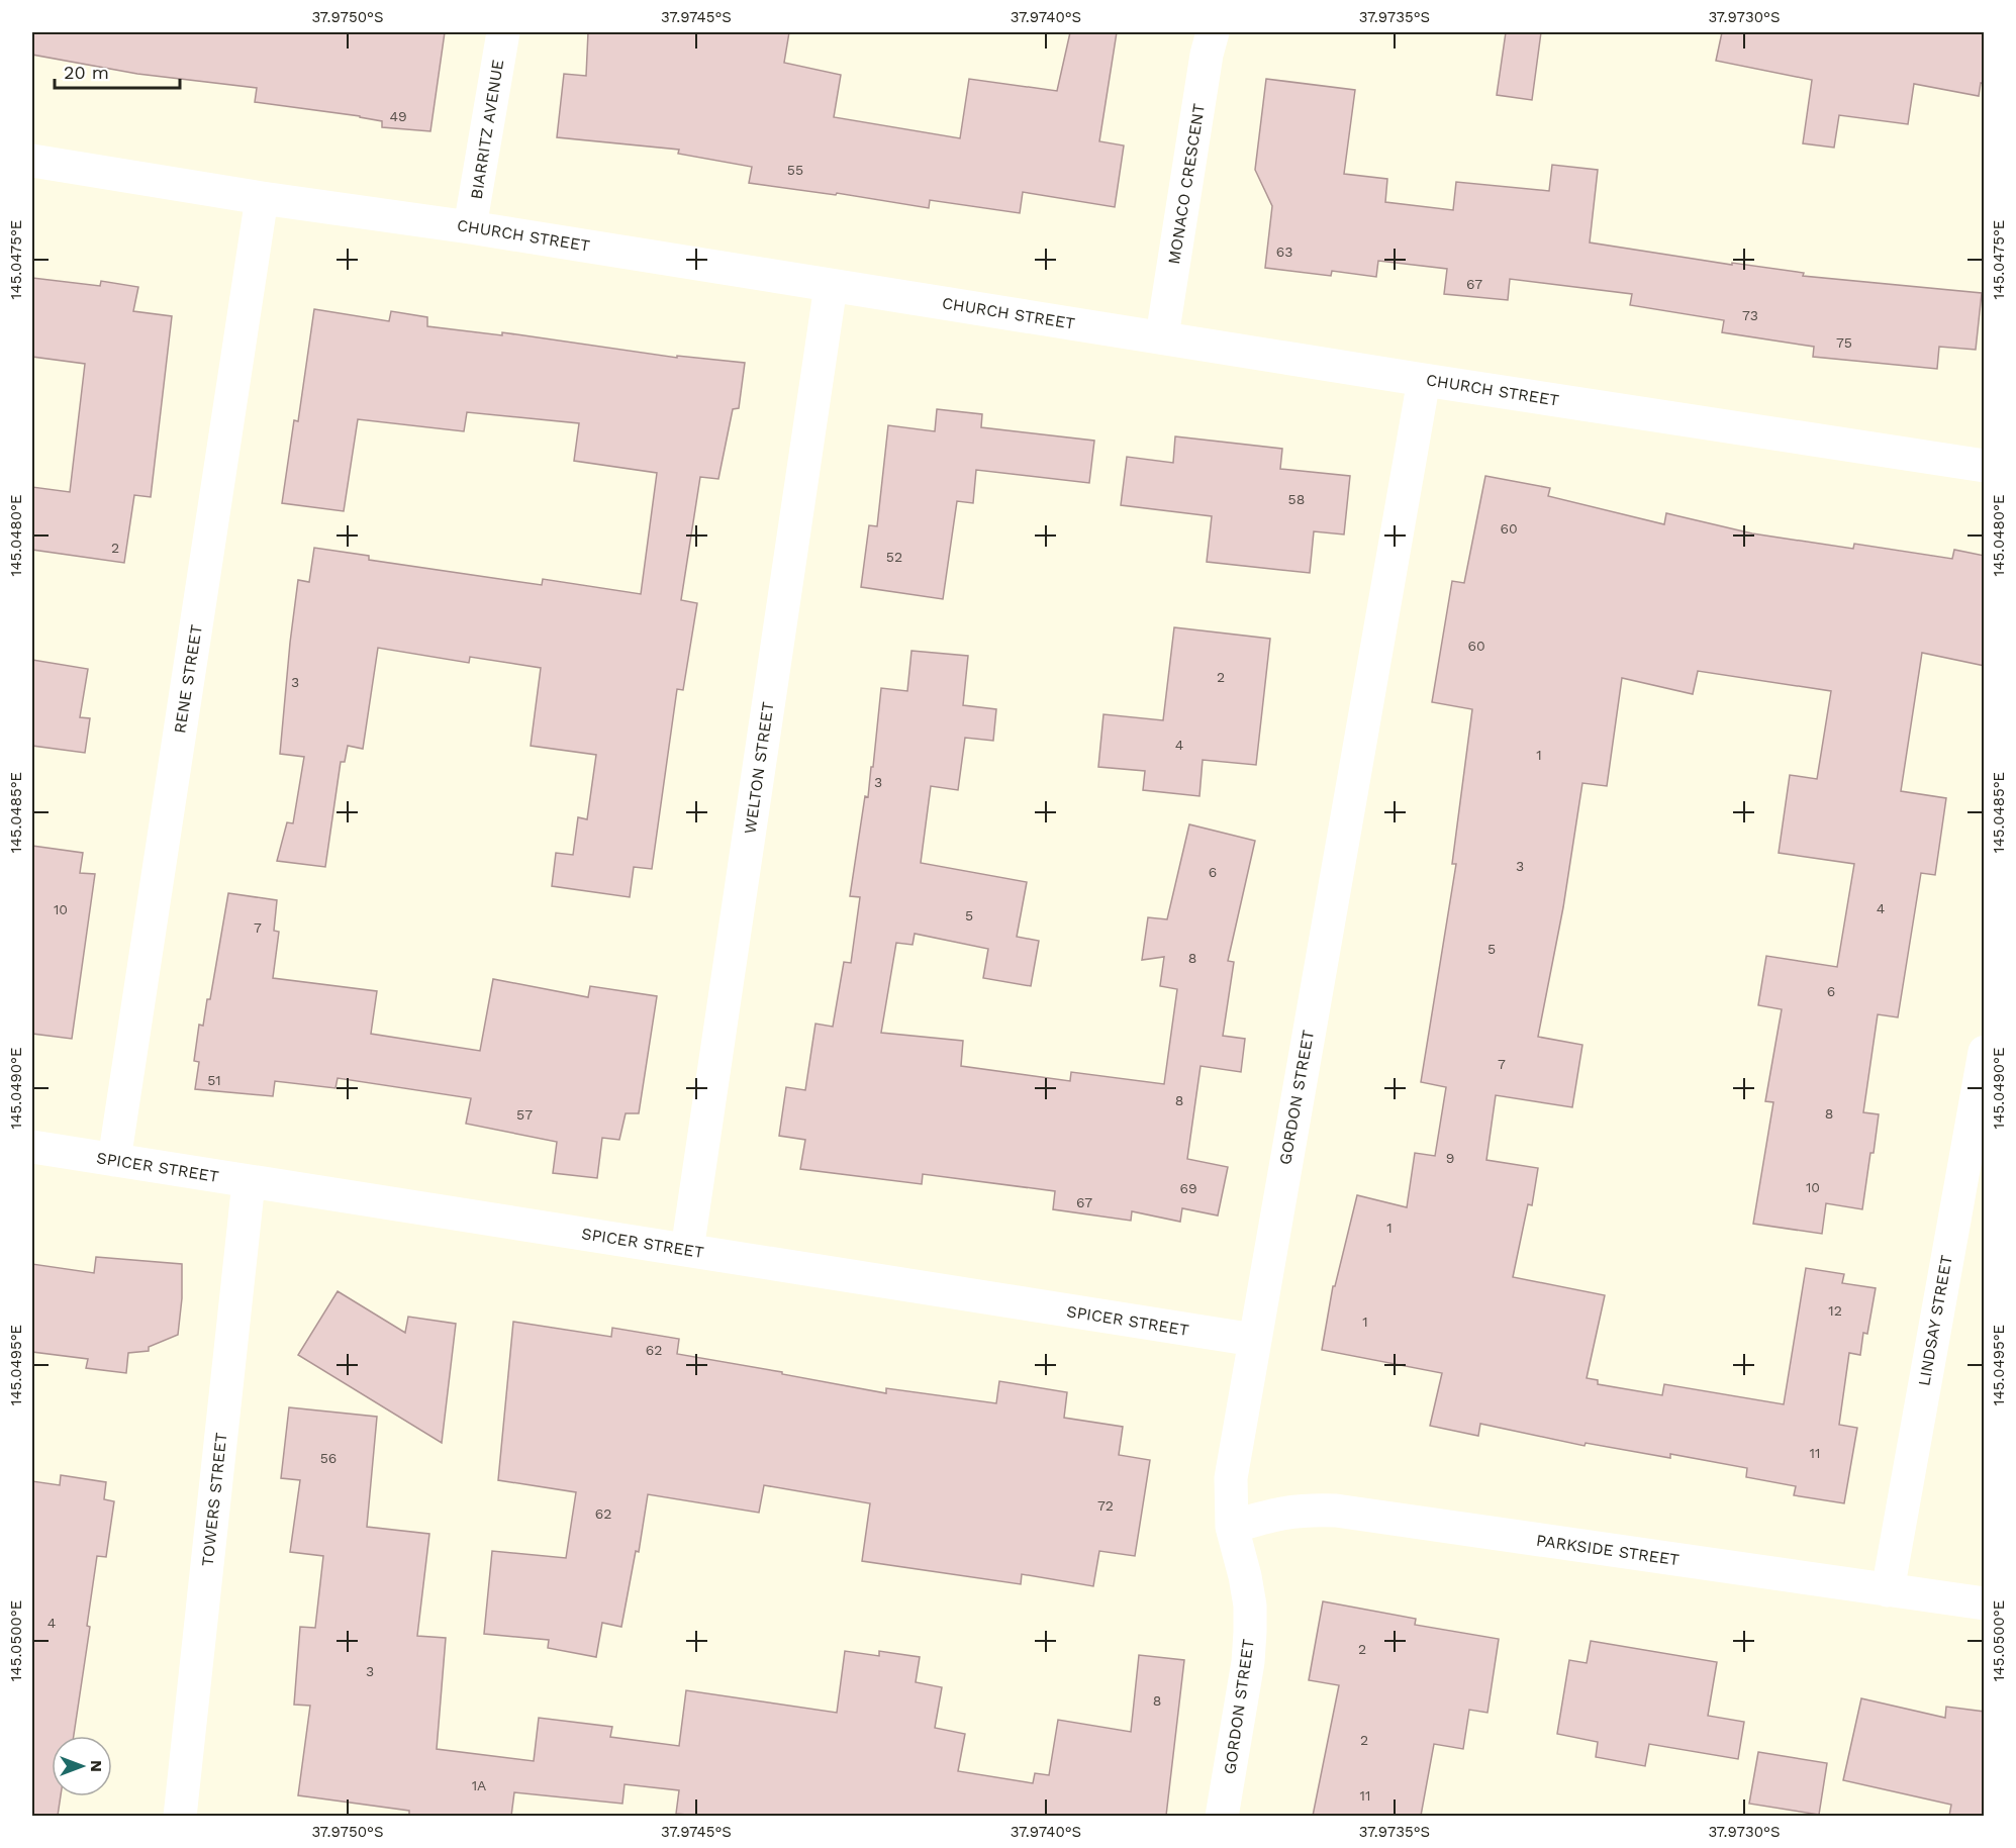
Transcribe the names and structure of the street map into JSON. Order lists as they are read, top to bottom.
{
  "streets": {
    "street": [
      "BIARRITZ AVENUE",
      "MONACO CRESCENT",
      "CHURCH STREET",
      "RENE STREET",
      "WELTON STREET",
      "GORDON STREET",
      "SPICER STREET",
      "LINDSAY STREET",
      "TOWERS STREET",
      "PARKSIDE STREET"
    ]
  },
  "crossings": [
    ["BIARRITZ AVENUE", "CHURCH STREET"],
    ["MONACO CRESCENT", "CHURCH STREET"],
    ["CHURCH STREET", "RENE STREET"],
    ["CHURCH STREET", "WELTON STREET"],
    ["CHURCH STREET", "GORDON STREET"],
    ["RENE STREET", "SPICER STREET"],
    ["WELTON STREET", "SPICER STREET"],
    ["GORDON STREET", "SPICER STREET"],
    ["GORDON STREET", "PARKSIDE STREET"],
    ["SPICER STREET", "TOWERS STREET"],
    ["LINDSAY STREET", "PARKSIDE STREET"]
  ],
  "house_numbers": [
    "49",
    "55",
    "63",
    "67",
    "73",
    "75",
    "58",
    "60",
    "2",
    "52",
    "60",
    "2",
    "3",
    "4",
    "1",
    "3",
    "3",
    "6",
    "4",
    "10",
    "5",
    "7",
    "5",
    "8",
    "6",
    "7",
    "51",
    "8",
    "8",
    "57",
    "9",
    "10",
    "69",
    "67",
    "1",
    "12",
    "1",
    "62",
    "11",
    "56",
    "72",
    "62",
    "4",
    "2",
    "3",
    "8",
    "2",
    "1A",
    "11"
  ],
  "scale_bar": "20 m",
  "north": "right",
  "coordinates": [
    "37.9750°S",
    "37.9745°S",
    "37.9740°S",
    "37.9735°S",
    "37.9730°S",
    "145.0475°E",
    "145.0480°E",
    "145.0485°E",
    "145.0490°E",
    "145.0495°E",
    "145.0500°E"
  ]
}
